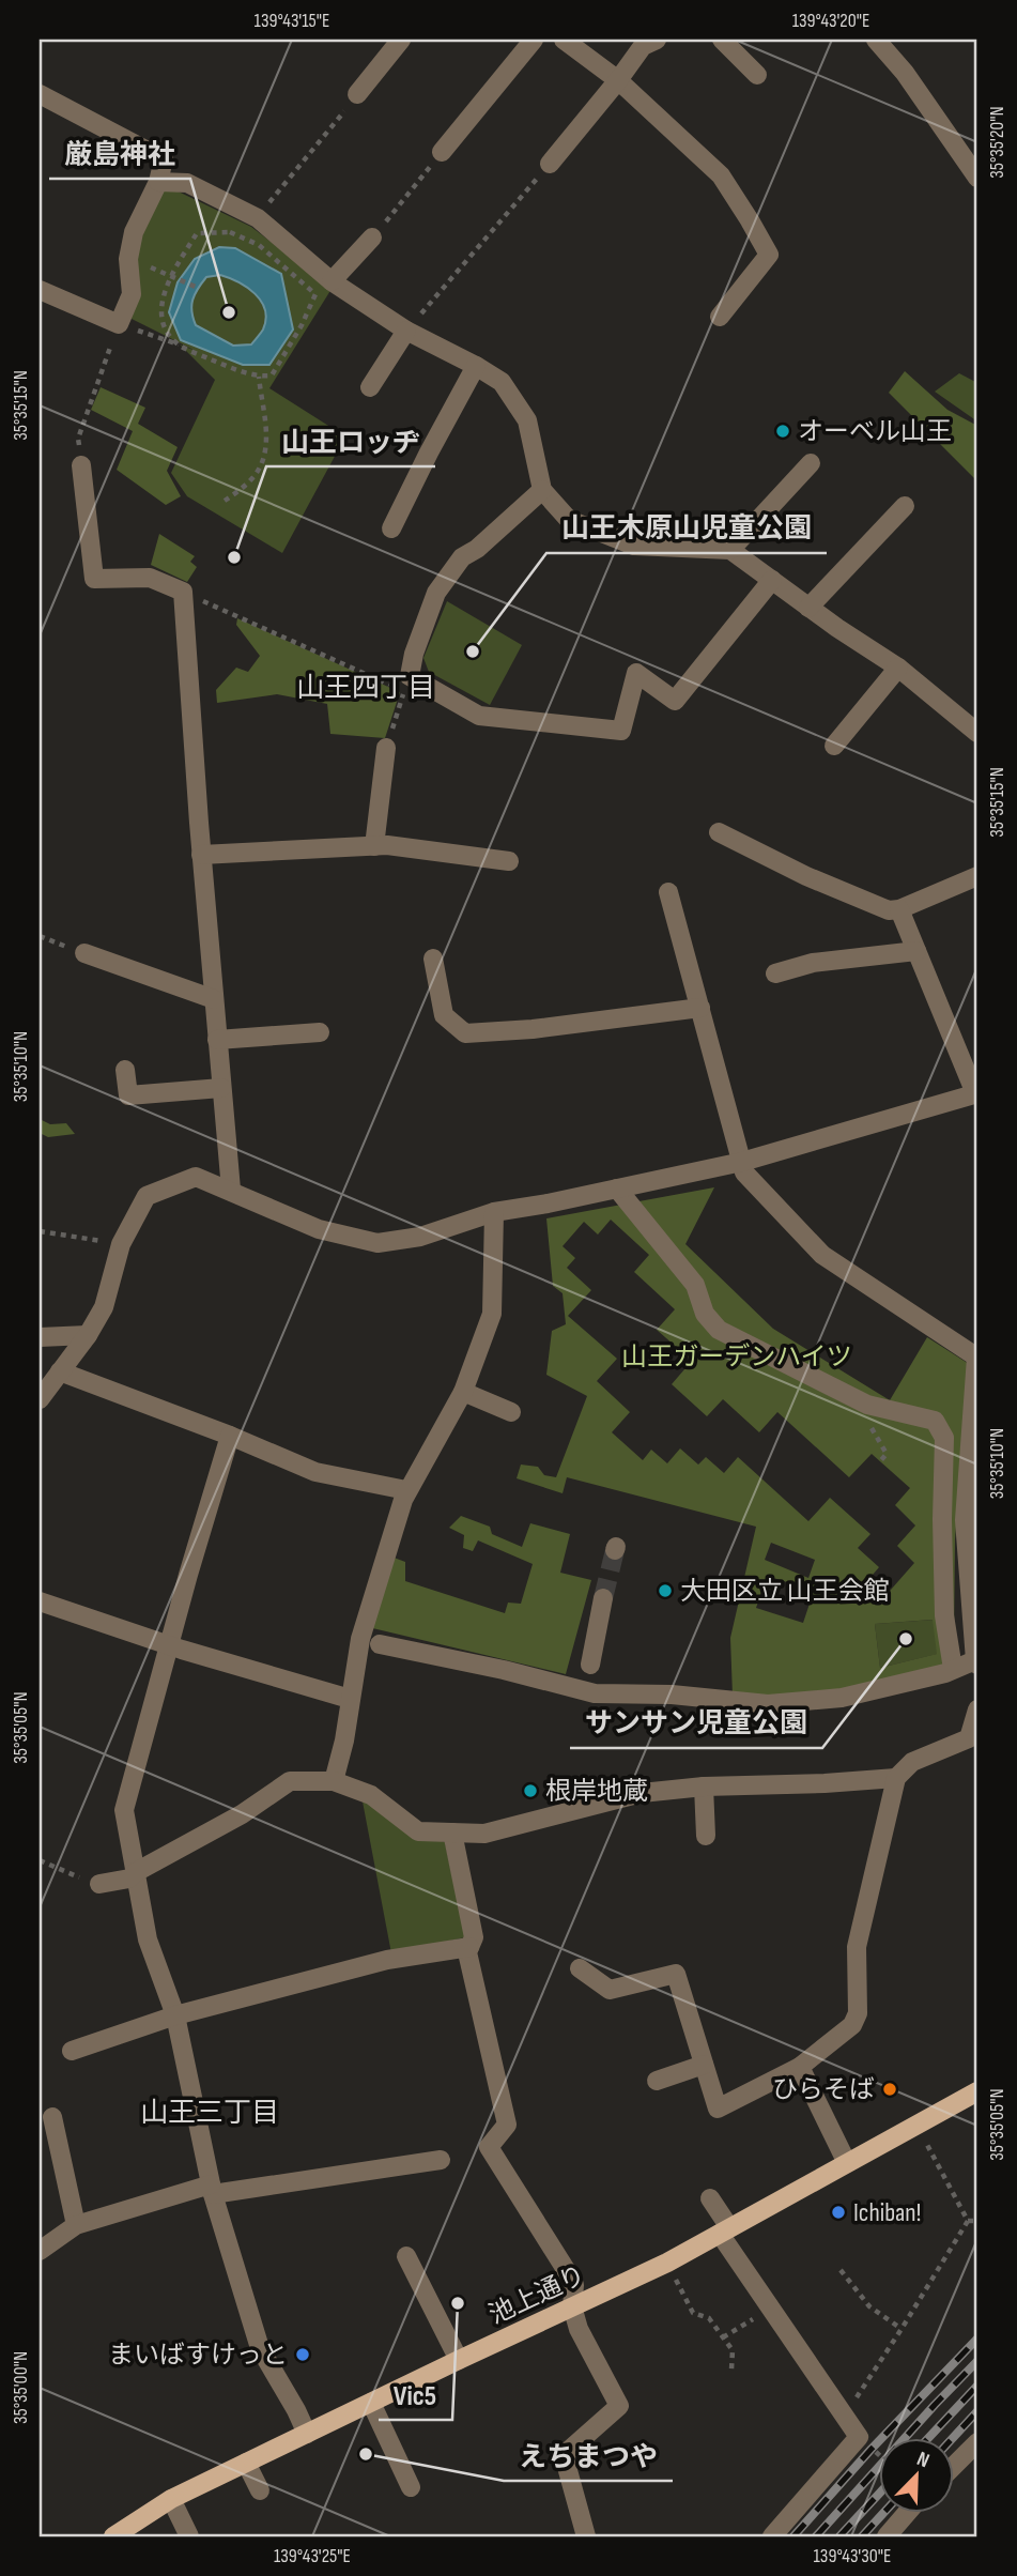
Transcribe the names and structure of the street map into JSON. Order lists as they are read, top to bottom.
{
  "streets": {
    "main road": ["池上通り"]
  },
  "districts": ["山王四丁目", "山王三丁目"],
  "parks": ["山王ガーデンハイツ"],
  "places": [
    "厳島神社",
    "オーベル山王",
    "山王ロッヂ",
    "山王木原山児童公園",
    "大田区立 山王会館",
    "サンサン児童公園",
    "根岸地蔵",
    "ひらそば",
    "Ichiban!",
    "Vic5",
    "まいばすけっと",
    "えちまつや"
  ],
  "north": "top right",
  "coordinates": [
    "139°43'15\"E",
    "139°43'20\"E",
    "35°35'20\"N",
    "35°35'15\"N",
    "35°35'10\"N",
    "35°35'05\"N",
    "35°35'00\"N",
    "139°43'25\"E",
    "139°43'30\"E"
  ]
}
